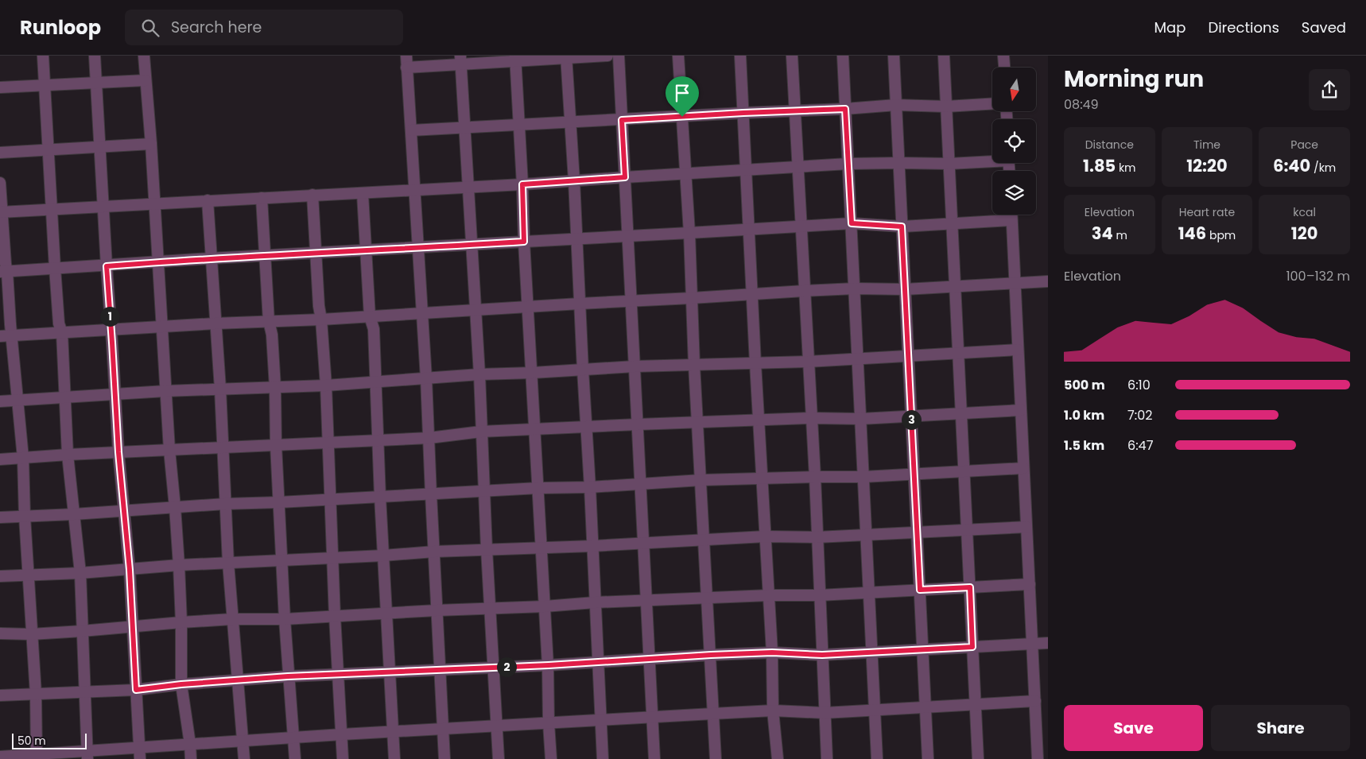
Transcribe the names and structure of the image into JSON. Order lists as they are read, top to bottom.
{
  "scale_bar": "50 m",
  "north": "bottom",
  "page": {
    "header": "Runloop",
    "search": "Search here",
    "nav": ["Map", "Directions", "Saved"],
    "heading": ["Morning run", "08:49"],
    "stats": [
      ["Distance", "1.85 km"],
      ["Time", "12:20"],
      ["Pace", "6:40 /km"],
      ["Elevation", "34 m"],
      ["Heart rate", "146 bpm"],
      ["kcal", "120"]
    ],
    "chart": ["Elevation", "100–132 m"],
    "pins": ["1", "3", "2"],
    "list": [
      {
        "name": "500 m",
        "note": "6:10"
      },
      {
        "name": "1.0 km",
        "note": "7:02"
      },
      {
        "name": "1.5 km",
        "note": "6:47"
      }
    ],
    "buttons": ["Save", "Share"],
    "scale": "50 m"
  }
}
